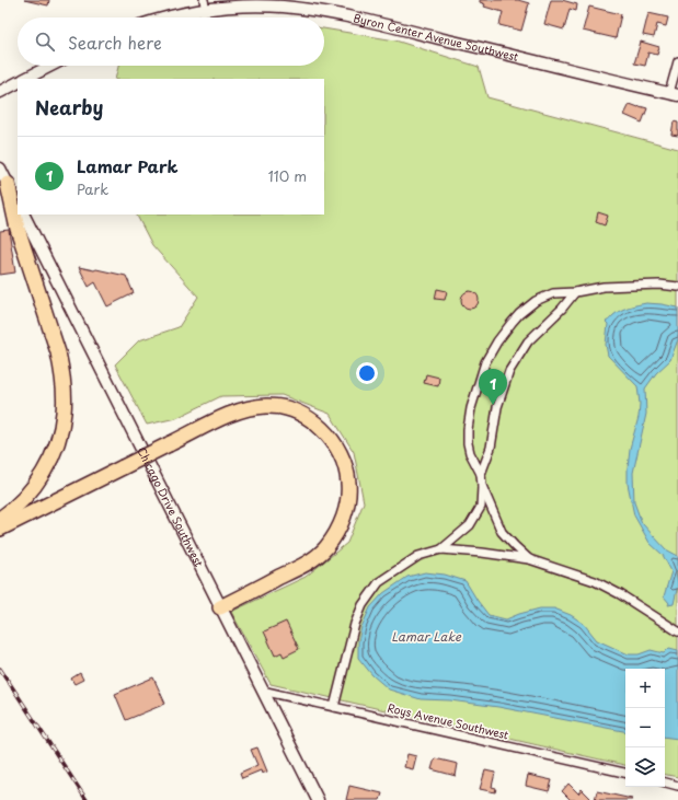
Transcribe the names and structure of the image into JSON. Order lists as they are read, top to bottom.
{
  "streets": {
    "main road": ["Byron Center Avenue Southwest", "Chicago Drive Southwest"],
    "street": ["Roys Avenue Southwest"]
  },
  "crossings": [
    ["Chicago Drive Southwest", "Roys Avenue Southwest"]
  ],
  "water": ["Lamar Lake"],
  "page": {
    "search": "Search here",
    "heading": "Nearby",
    "list": [
      {
        "mark": "1",
        "name": "Lamar Park",
        "note": "Park",
        "value": "110 m"
      }
    ],
    "pins": "1",
    "map_buttons": ["+", "−"]
  }
}
